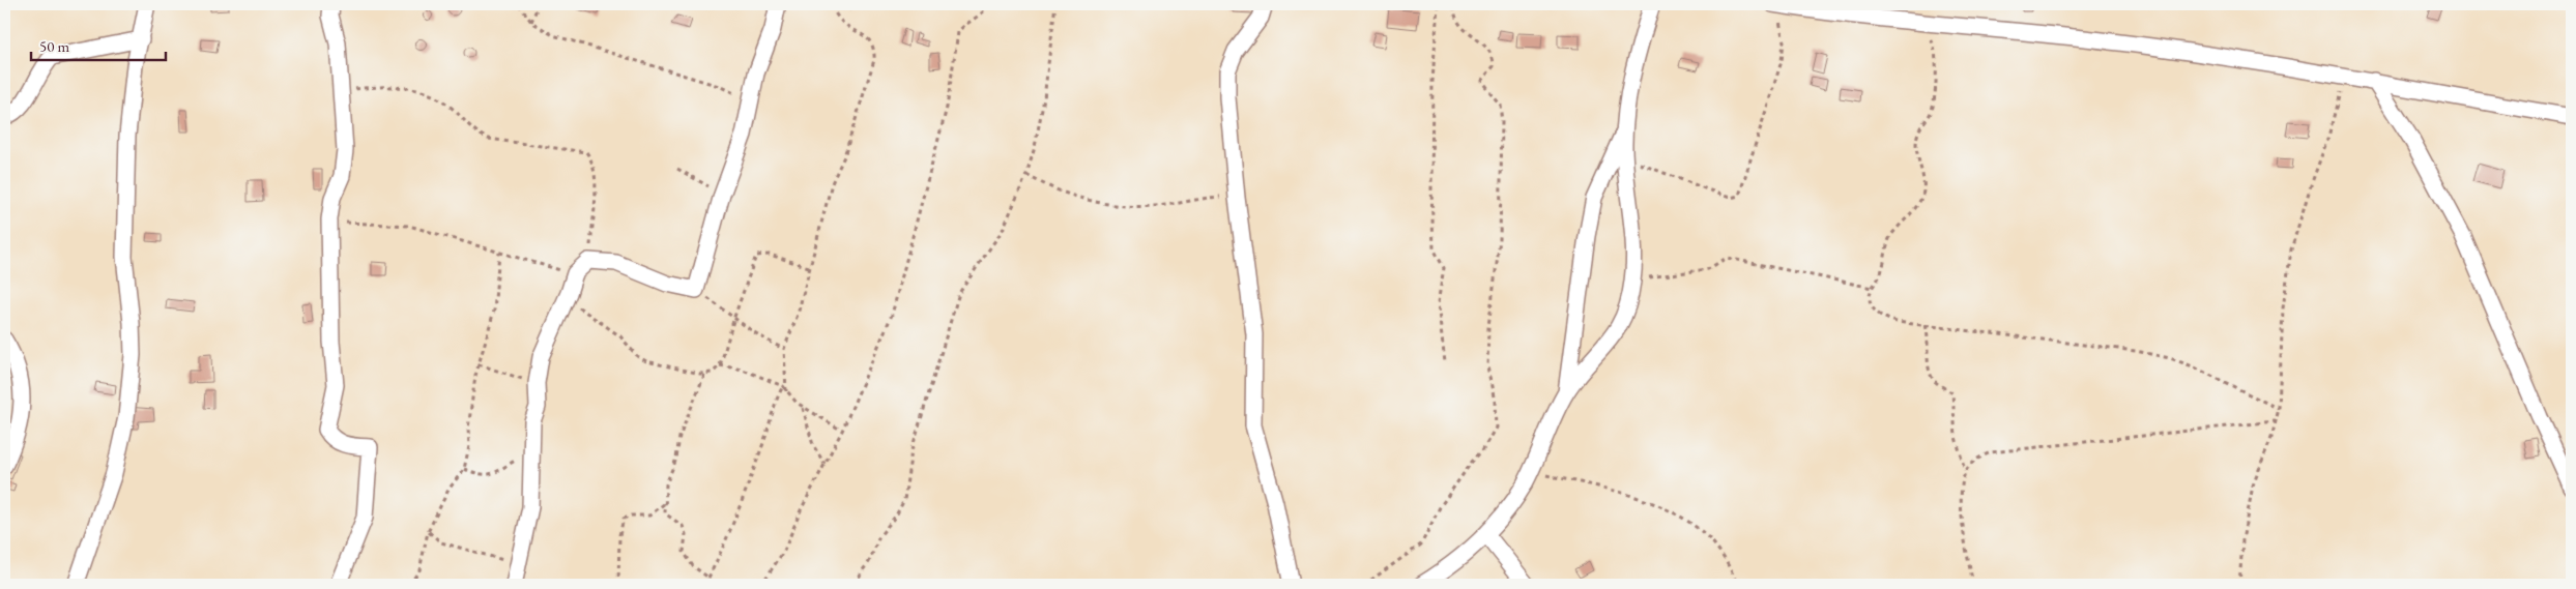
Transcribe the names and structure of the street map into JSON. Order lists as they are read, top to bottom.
{
  "scale_bar": "50 m"
}
